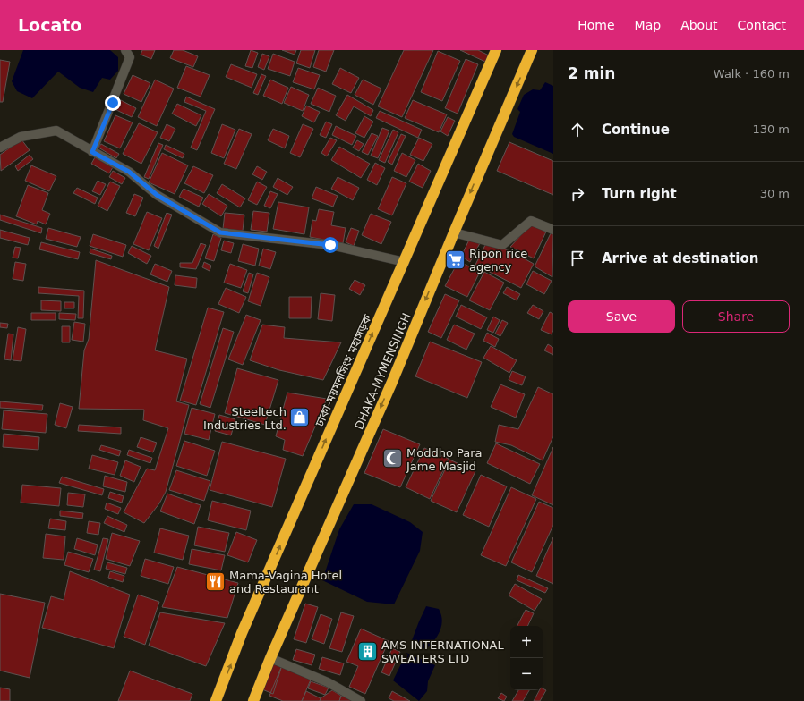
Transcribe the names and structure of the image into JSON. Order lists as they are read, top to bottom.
{
  "streets": {
    "highway": ["ঢাকা-ময়মনসিংহ মহাসড়ক", "DHAKA-MYMENSINGH"]
  },
  "one_way": ["ঢাকা-ময়মনসিংহ মহাসড়ক", "DHAKA-MYMENSINGH"],
  "places": {
    "supermarket": ["Ripon rice agency"],
    "shop": ["Steeltech Industries Ltd."],
    "mosque": ["Moddho Para Jame Masjid"],
    "restaurant": ["Mama-Vagina Hotel and Restaurant"],
    "building": ["AMS INTERNATIONAL SWEATERS LTD"]
  },
  "page": {
    "header": "Locato",
    "nav": [
      "Home",
      "Map",
      "About",
      "Contact"
    ],
    "heading": ["2 min", "Walk · 160 m"],
    "list": [
      ["Continue", "130 m"],
      ["Turn right", "30 m"],
      "Arrive at destination"
    ],
    "buttons": ["Save", "Share"],
    "map_buttons": ["+", "−"]
  }
}
